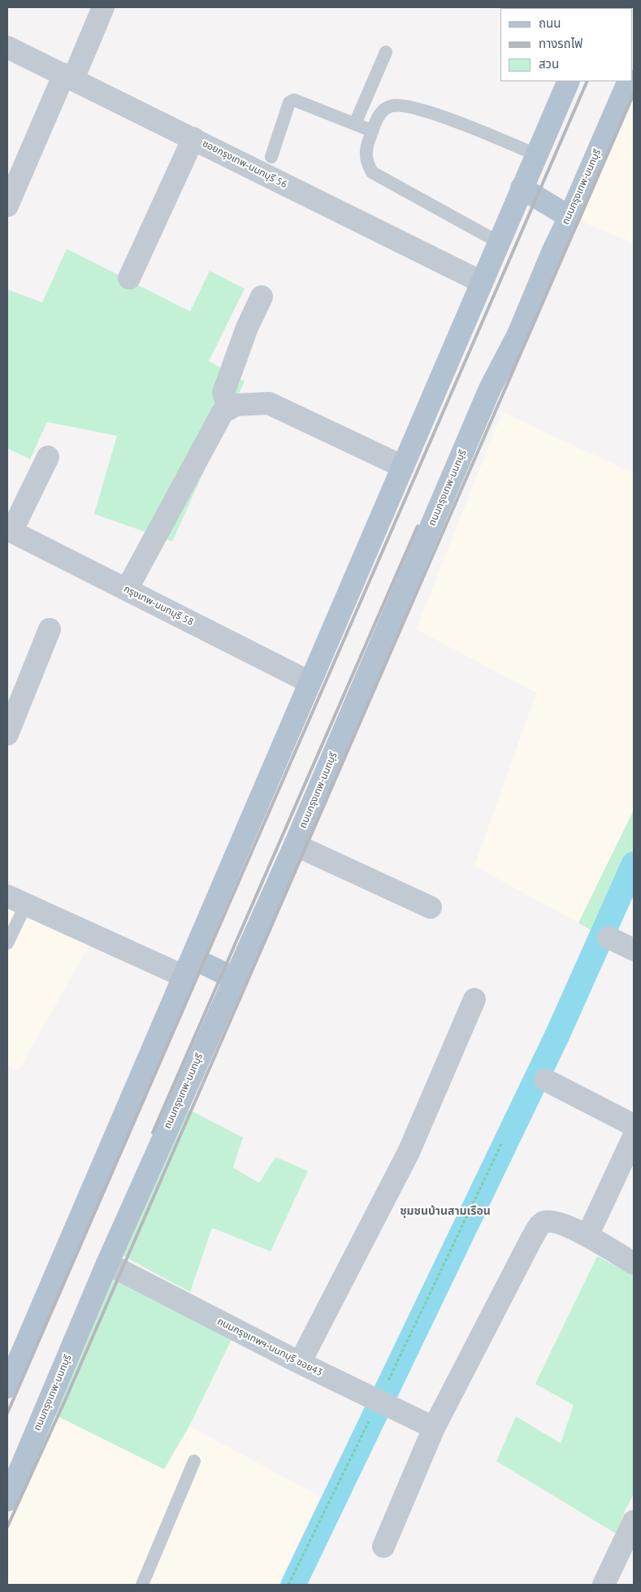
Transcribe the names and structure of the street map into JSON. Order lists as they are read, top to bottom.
{
  "streets": {
    "main road": ["ถนนกรุงเทพ-นนทบุรี"],
    "street": ["ซอยกรุงเทพ-นนทบุรี 56", "กรุงเทพ-นนทบุรี 58", "ถนนกรุงเทพฯ-นนทบุรี ซอย43"]
  },
  "crossings": [
    ["ถนนกรุงเทพ-นนทบุรี", "ถนนกรุงเทพฯ-นนทบุรี ซอย43"]
  ],
  "districts": ["ชุมชนบ้านสามเรือน"],
  "legend": ["ถนน", "ทางรถไฟ", "สวน"]
}
